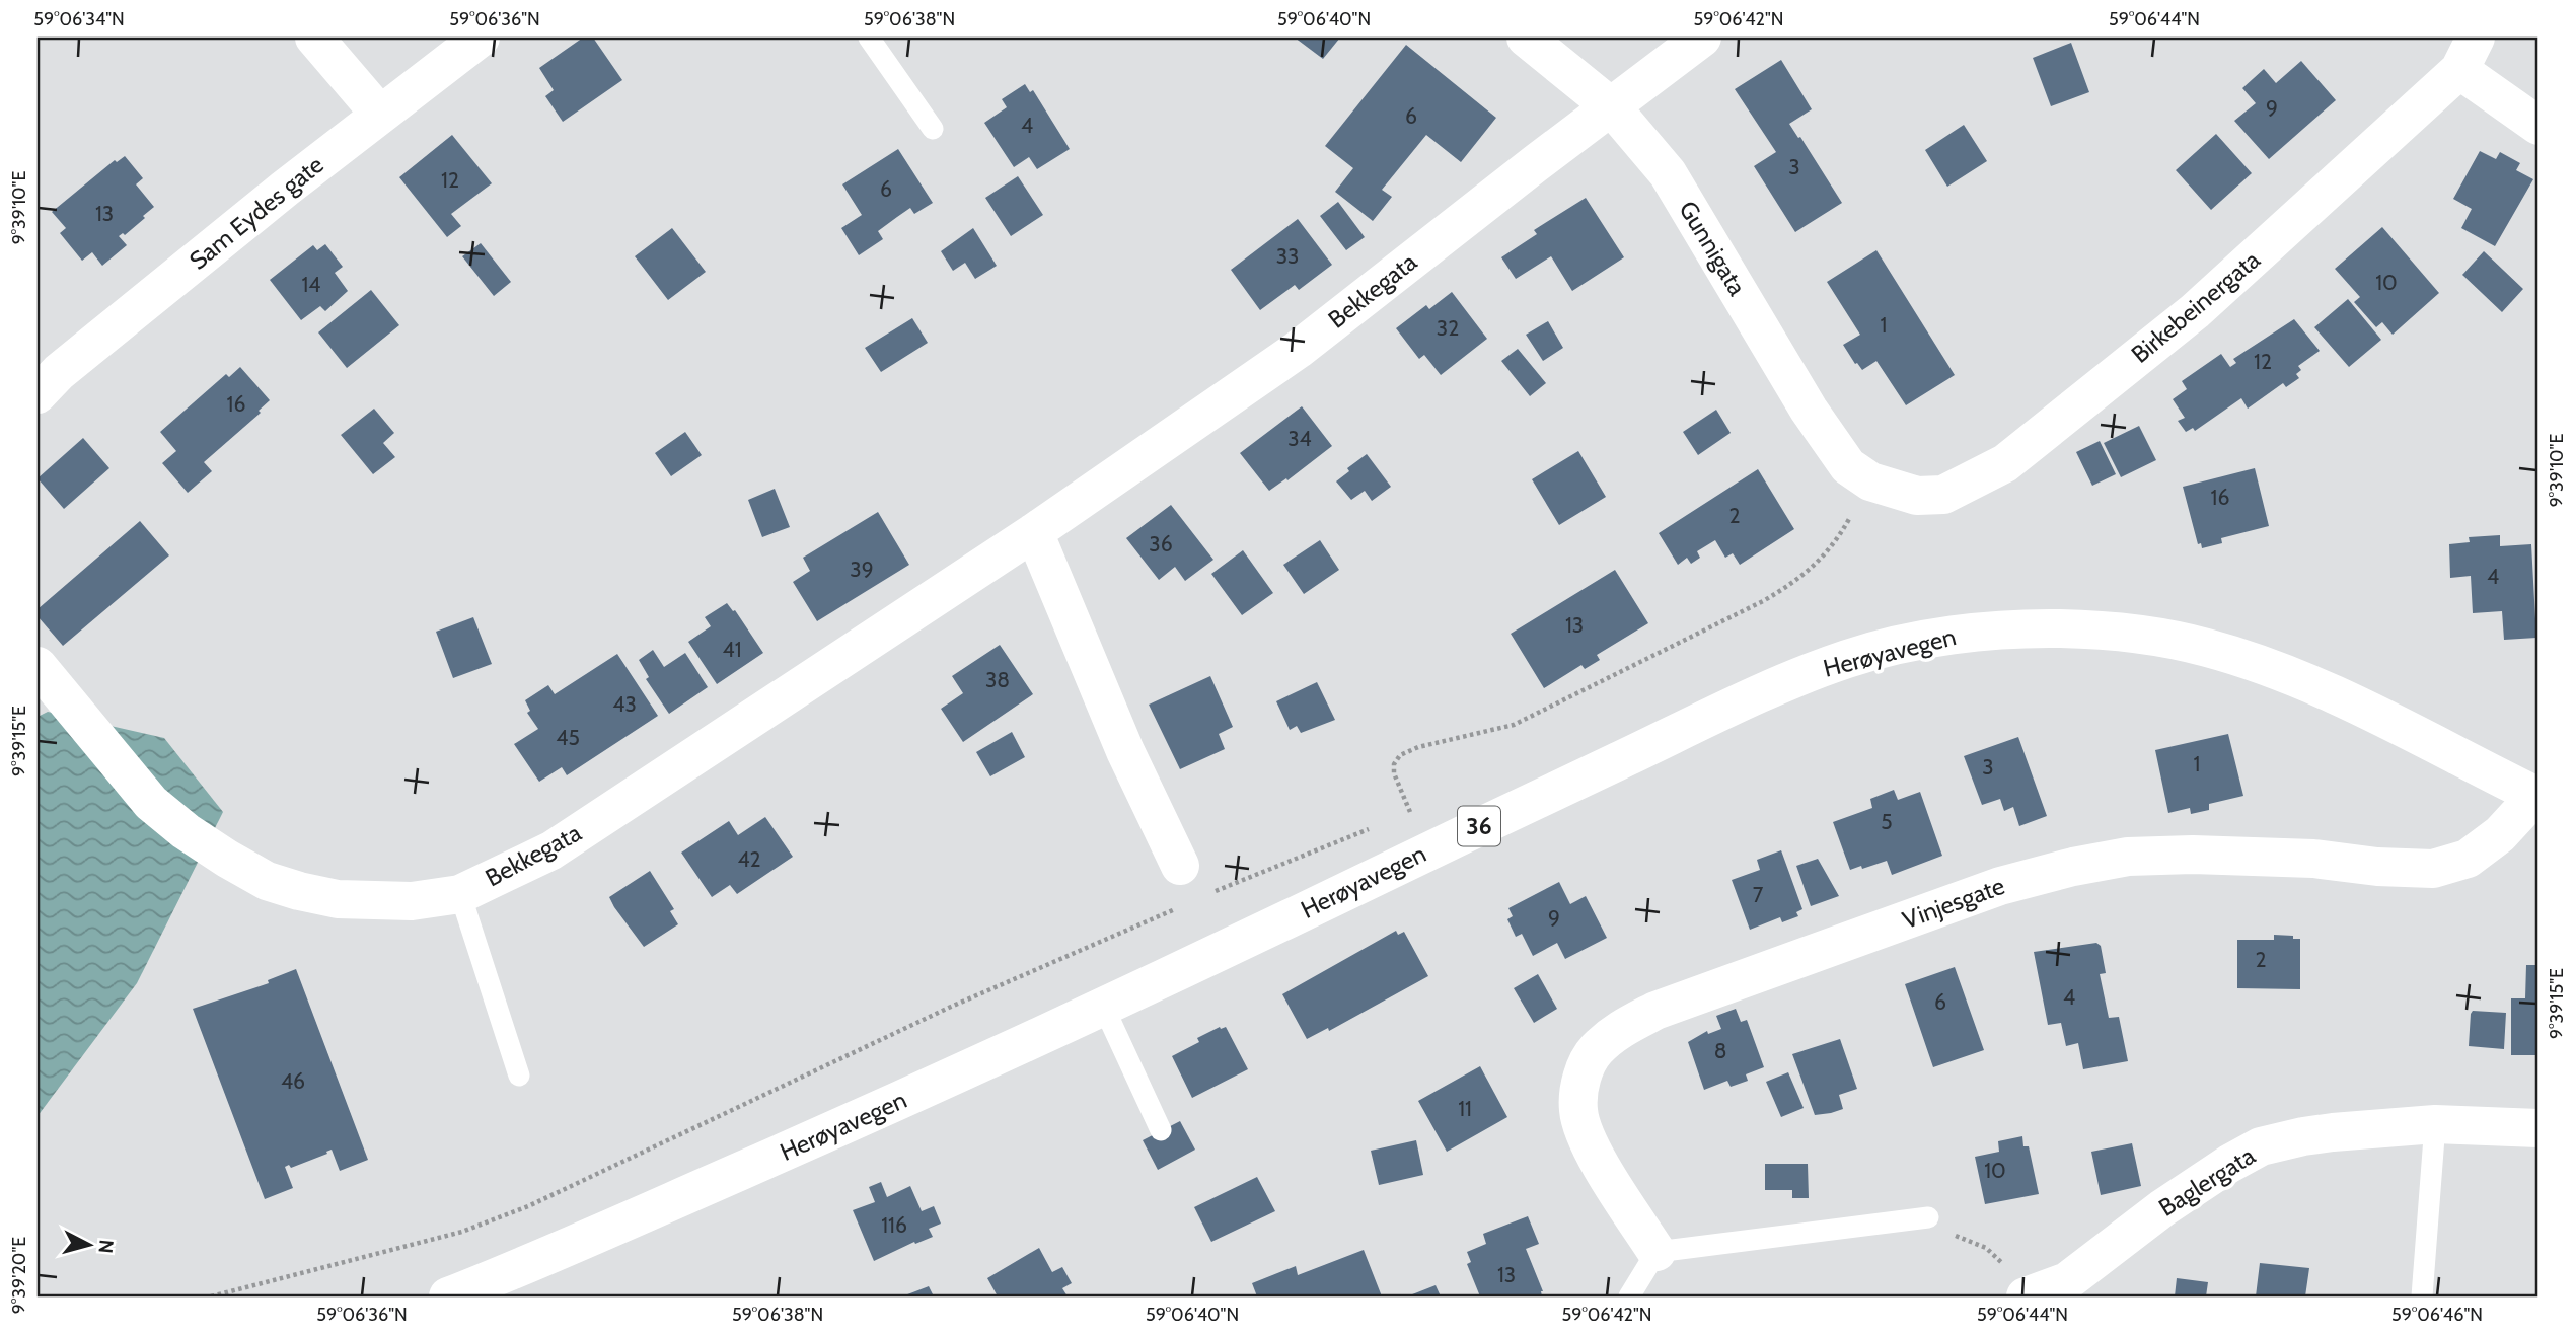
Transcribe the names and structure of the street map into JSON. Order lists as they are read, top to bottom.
{
  "streets": {
    "main road": [
      "Sam Eydes gate",
      "Gunnigata",
      "Bekkegata",
      "Birkebeinergata",
      "Herøyavegen",
      "36",
      "Vinjesgate",
      "Baglergata"
    ]
  },
  "crossings": [
    ["Gunnigata", "Bekkegata"],
    ["Gunnigata", "Birkebeinergata"],
    ["Herøyavegen", "Vinjesgate"]
  ],
  "house_numbers": [
    "9",
    "6",
    "4",
    "3",
    "12",
    "6",
    "13",
    "33",
    "10",
    "14",
    "1",
    "32",
    "12",
    "16",
    "34",
    "16",
    "2",
    "36",
    "39",
    "4",
    "13",
    "41",
    "38",
    "43",
    "45",
    "1",
    "3",
    "5",
    "42",
    "7",
    "9",
    "2",
    "4",
    "6",
    "8",
    "46",
    "11",
    "10",
    "116",
    "13"
  ],
  "north": "right",
  "coordinates": [
    "59°06'34\"N",
    "59°06'36\"N",
    "59°06'38\"N",
    "59°06'40\"N",
    "59°06'42\"N",
    "59°06'44\"N",
    "9°39'10\"E",
    "9°39'15\"E",
    "9°39'20\"E",
    "59°06'46\"N"
  ]
}
